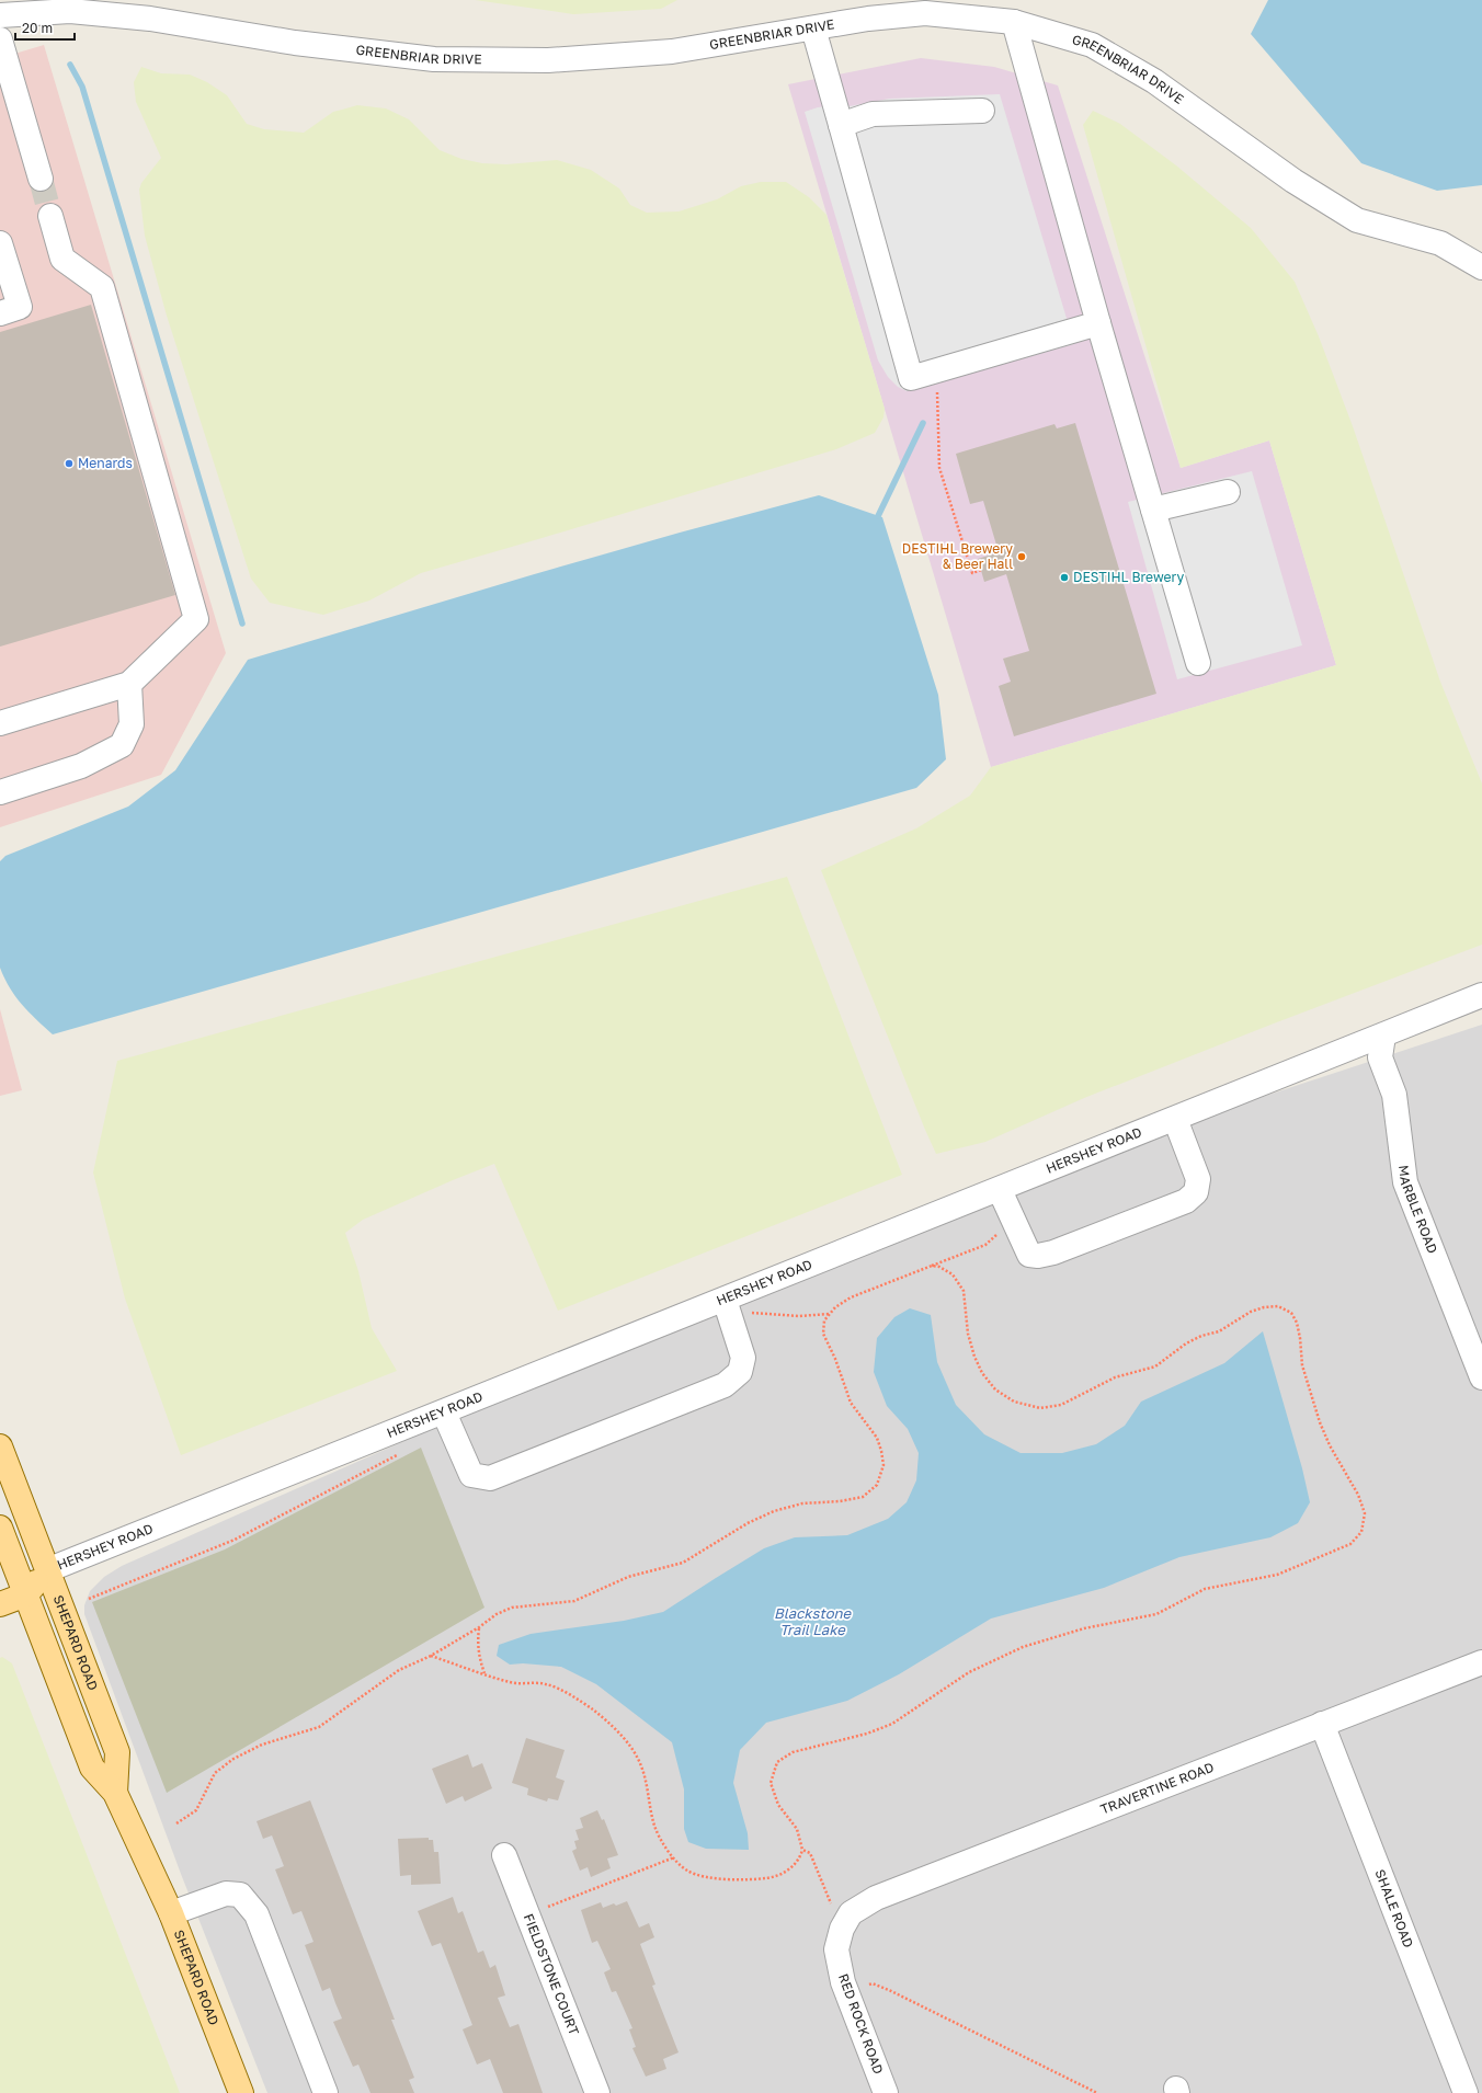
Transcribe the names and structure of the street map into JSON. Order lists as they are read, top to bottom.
{
  "streets": {
    "main road": ["HERSHEY ROAD", "SHEPARD ROAD"],
    "street": [
      "GREENBRIAR DRIVE",
      "MARBLE ROAD",
      "TRAVERTINE ROAD",
      "SHALE ROAD",
      "FIELDSTONE COURT",
      "RED ROCK ROAD"
    ]
  },
  "crossings": [
    ["HERSHEY ROAD", "MARBLE ROAD"],
    ["HERSHEY ROAD", "SHEPARD ROAD"],
    ["TRAVERTINE ROAD", "SHALE ROAD"],
    ["TRAVERTINE ROAD", "RED ROCK ROAD"]
  ],
  "water": ["Blackstone Trail Lake"],
  "places": ["Menards", "DESTIHL Brewery & Beer Hall", "DESTIHL Brewery"],
  "scale_bar": "20 m"
}
